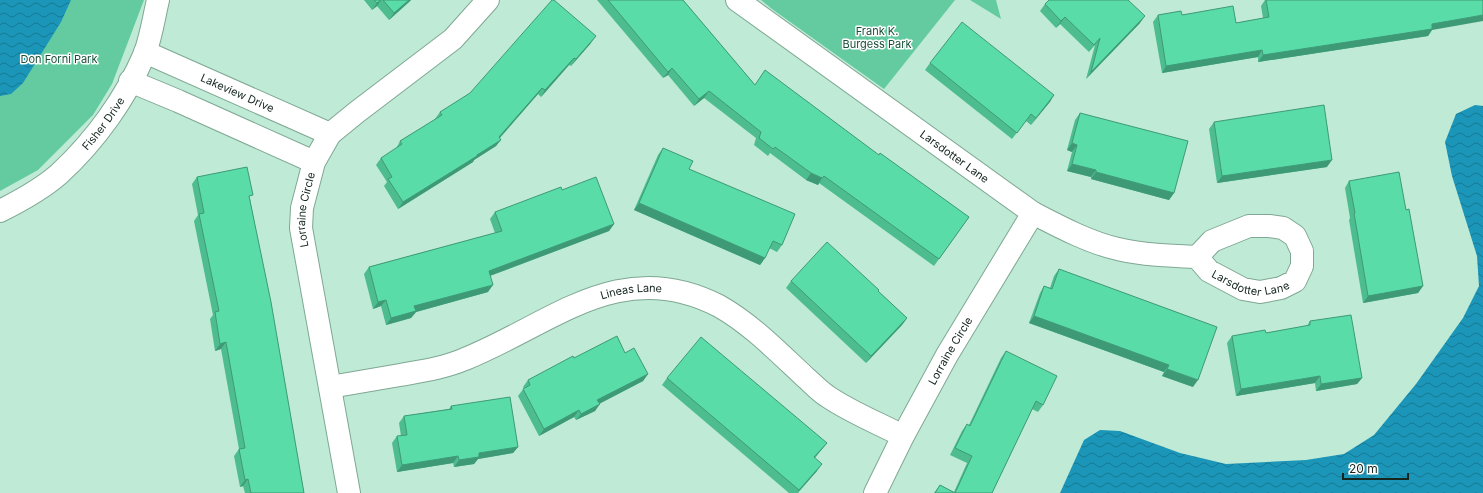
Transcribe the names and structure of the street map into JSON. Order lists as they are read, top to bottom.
{
  "streets": {
    "street": [
      "Lakeview Drive",
      "Fisher Drive",
      "Larsdotter Lane",
      "Lorraine Circle",
      "Lineas Lane"
    ]
  },
  "crossings": [
    ["Lakeview Drive", "Fisher Drive"],
    ["Lakeview Drive", "Lorraine Circle"],
    ["Larsdotter Lane", "Lorraine Circle"],
    ["Lorraine Circle", "Lineas Lane"]
  ],
  "parks": ["Frank K. Burgess Park", "Don Forni Park"],
  "scale_bar": "20 m"
}
